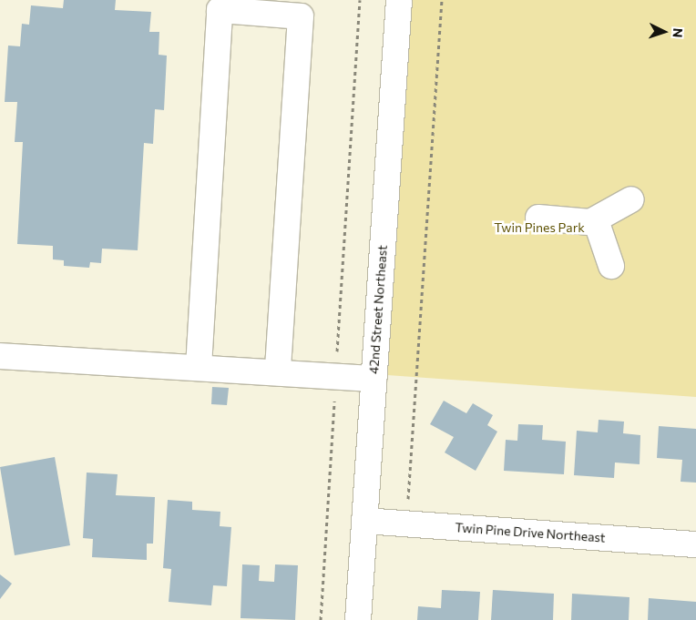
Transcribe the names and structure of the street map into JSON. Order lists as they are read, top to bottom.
{
  "streets": {
    "main road": ["42nd Street Northeast", "Twin Pine Drive Northeast"]
  },
  "crossings": [
    ["42nd Street Northeast", "Twin Pine Drive Northeast"]
  ],
  "parks": ["Twin Pines Park"],
  "north": "right"
}
